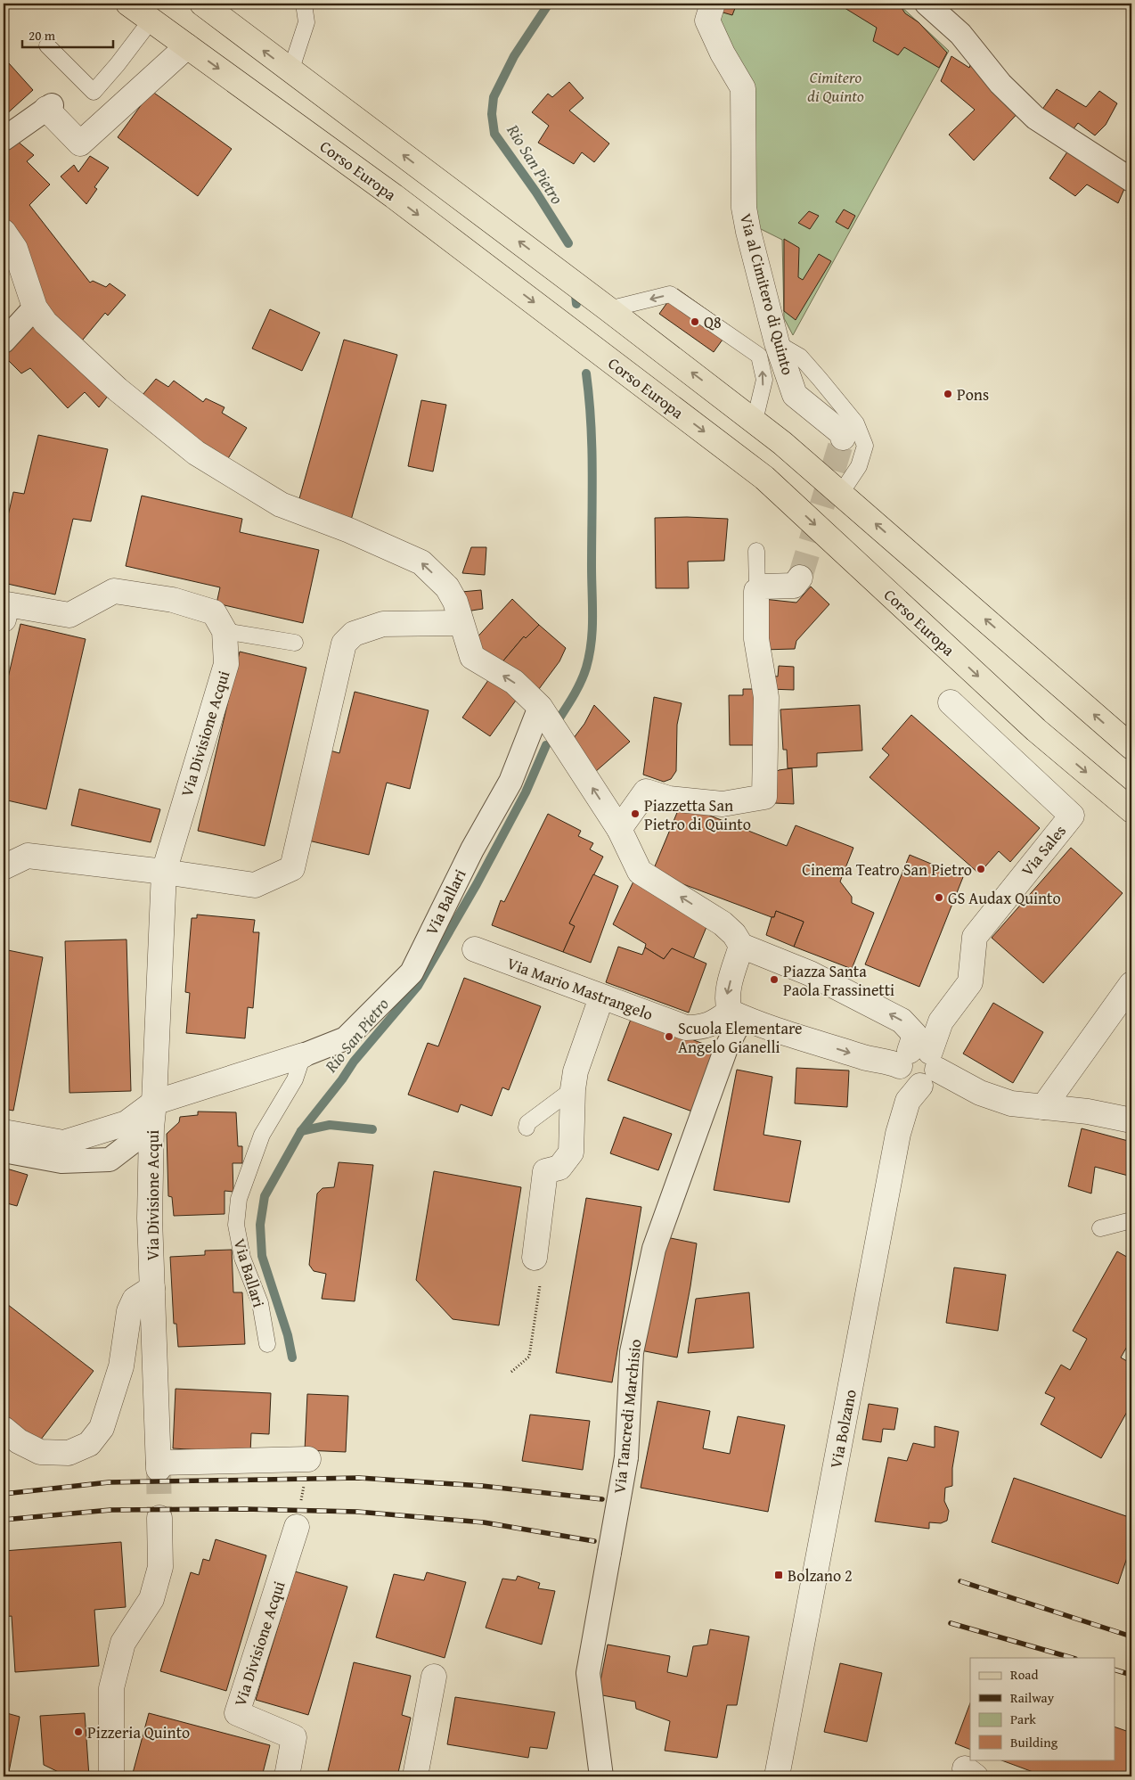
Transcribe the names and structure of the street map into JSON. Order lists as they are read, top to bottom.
{
  "streets": {
    "main road": ["Corso Europa"],
    "street": [
      "Via al Cimitero di Quinto",
      "Via Divisione Acqui",
      "Via Sales",
      "Via Ballari",
      "Via Mario Mastrangelo",
      "Via Tancredi Marchisio",
      "Via Bolzano"
    ]
  },
  "crossings": [
    ["Via Divisione Acqui", "Via Ballari"],
    ["Via Sales", "Via Bolzano"],
    ["Via Mario Mastrangelo", "Via Tancredi Marchisio"]
  ],
  "water": ["Rio San Pietro"],
  "parks": ["Cimitero di Quinto"],
  "places": {
    "other": [
      "Q8",
      "Pons",
      "Piazzetta San Pietro di Quinto",
      "Cinema Teatro San Pietro",
      "GS Audax Quinto",
      "Piazza Santa Paola Frassinetti",
      "Scuola Elementare Angelo Gianelli",
      "Pizzeria Quinto"
    ],
    "transit": ["Bolzano 2"]
  },
  "legend": [
    "Road",
    "Railway",
    "Park",
    "Building"
  ],
  "scale_bar": "20 m"
}
